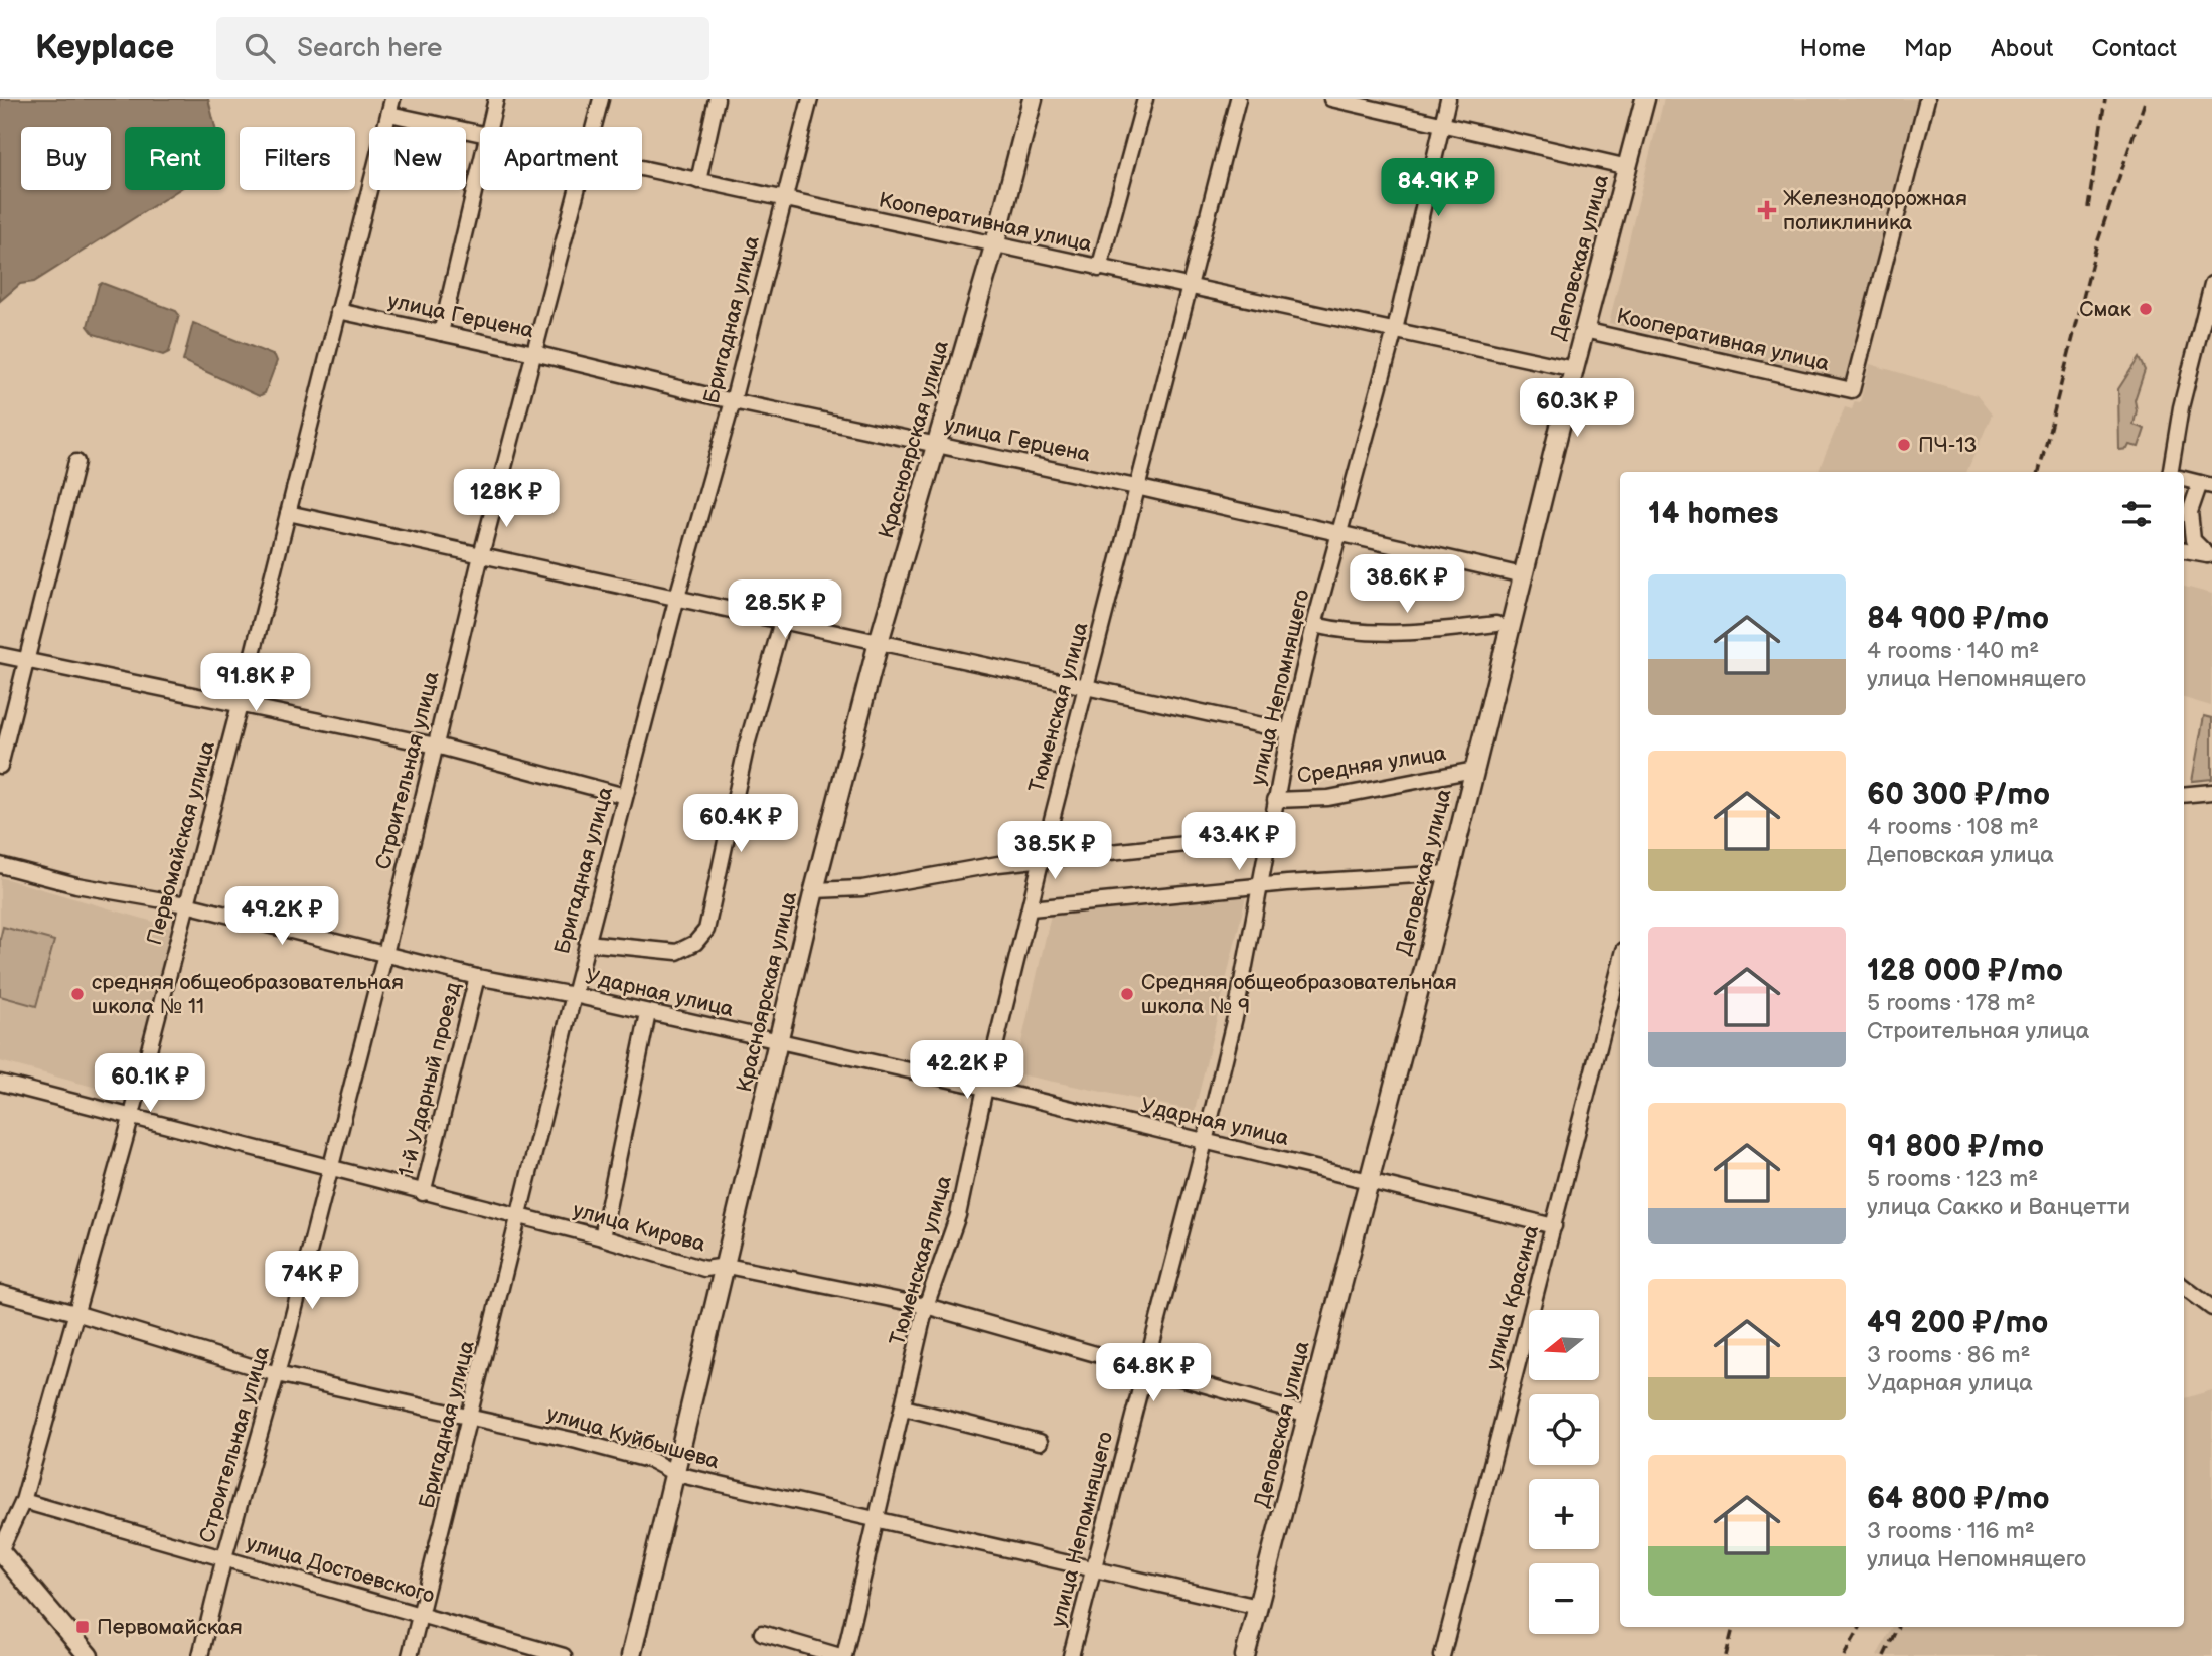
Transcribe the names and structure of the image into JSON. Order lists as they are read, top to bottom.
{
  "streets": {
    "main road": ["Деповская улица", "Красноярская улица"],
    "street": [
      "Кооперативная улица",
      "улица Герцена",
      "Бригадная улица",
      "улица Непомнящего",
      "Тюменская улица",
      "Средняя улица",
      "Строительная улица",
      "Первомайская улица",
      "Ударная улица",
      "1-й Ударный проезд",
      "улица Кирова",
      "улица Красина",
      "улица Куйбышева",
      "улица Достоевского"
    ]
  },
  "crossings": [
    ["Кооперативная улица", "Деповская улица"],
    ["Кооперативная улица", "Бригадная улица"],
    ["Кооперативная улица", "Красноярская улица"],
    ["Кооперативная улица", "улица Непомнящего"],
    ["Кооперативная улица", "Тюменская улица"],
    ["Кооперативная улица", "Первомайская улица"],
    ["Деповская улица", "улица Герцена"],
    ["Деповская улица", "Средняя улица"],
    ["Деповская улица", "Ударная улица"],
    ["Деповская улица", "улица Кирова"],
    ["Деповская улица", "улица Куйбышева"],
    ["улица Герцена", "Бригадная улица"],
    ["улица Герцена", "Красноярская улица"],
    ["улица Герцена", "улица Непомнящего"],
    ["улица Герцена", "Тюменская улица"],
    ["улица Герцена", "Строительная улица"],
    ["улица Герцена", "Первомайская улица"],
    ["Бригадная улица", "Ударная улица"],
    ["Бригадная улица", "улица Кирова"],
    ["Бригадная улица", "улица Куйбышева"],
    ["Бригадная улица", "улица Достоевского"],
    ["Красноярская улица", "Ударная улица"],
    ["Красноярская улица", "улица Кирова"],
    ["Красноярская улица", "улица Куйбышева"],
    ["улица Непомнящего", "Средняя улица"],
    ["улица Непомнящего", "Ударная улица"],
    ["улица Непомнящего", "улица Кирова"],
    ["улица Непомнящего", "улица Куйбышева"],
    ["Тюменская улица", "Ударная улица"],
    ["Тюменская улица", "улица Кирова"],
    ["Тюменская улица", "улица Куйбышева"],
    ["Строительная улица", "Ударная улица"],
    ["Строительная улица", "улица Кирова"],
    ["Строительная улица", "улица Куйбышева"],
    ["Строительная улица", "улица Достоевского"],
    ["Первомайская улица", "Ударная улица"],
    ["Первомайская улица", "улица Кирова"],
    ["Первомайская улица", "улица Куйбышева"],
    ["Первомайская улица", "улица Достоевского"],
    ["Ударная улица", "1-й Ударный проезд"],
    ["Ударная улица", "улица Красина"],
    ["1-й Ударный проезд", "улица Кирова"]
  ],
  "places": {
    "health": ["Железнодорожная поликлиника"],
    "other": [
      "Смак",
      "ПЧ-13",
      "средняя общеобразовательная школа № 11",
      "Средняя общеобразовательная школа № 9"
    ],
    "transit": ["Первомайская"]
  },
  "north": "left",
  "page": {
    "header": "Keyplace",
    "search": "Search here",
    "nav": [
      "Home",
      "Map",
      "About",
      "Contact"
    ],
    "chip": [
      "Buy",
      "Rent",
      "Filters",
      "New",
      "Apartment"
    ],
    "price": [
      "84.9K ₽",
      "60.3K ₽",
      "128K ₽",
      "38.6K ₽",
      "28.5K ₽",
      "91.8K ₽",
      "60.4K ₽",
      "43.4K ₽",
      "38.5K ₽",
      "49.2K ₽",
      "42.2K ₽",
      "60.1K ₽",
      "74K ₽",
      "64.8K ₽"
    ],
    "heading": "14 homes",
    "list": [
      {
        "name": "84 900 ₽/mo",
        "note": "4 rooms · 140 m² · улица Непомнящего"
      },
      {
        "name": "60 300 ₽/mo",
        "note": "4 rooms · 108 m² · Деповская улица"
      },
      {
        "name": "128 000 ₽/mo",
        "note": "5 rooms · 178 m² · Строительная улица"
      },
      {
        "name": "91 800 ₽/mo",
        "note": "5 rooms · 123 m² · улица Сакко и Ванцетти"
      },
      {
        "name": "49 200 ₽/mo",
        "note": "3 rooms · 86 m² · Ударная улица"
      },
      {
        "name": "64 800 ₽/mo",
        "note": "3 rooms · 116 m² · улица Непомнящего"
      }
    ],
    "map_buttons": ["+", "−"]
  }
}
